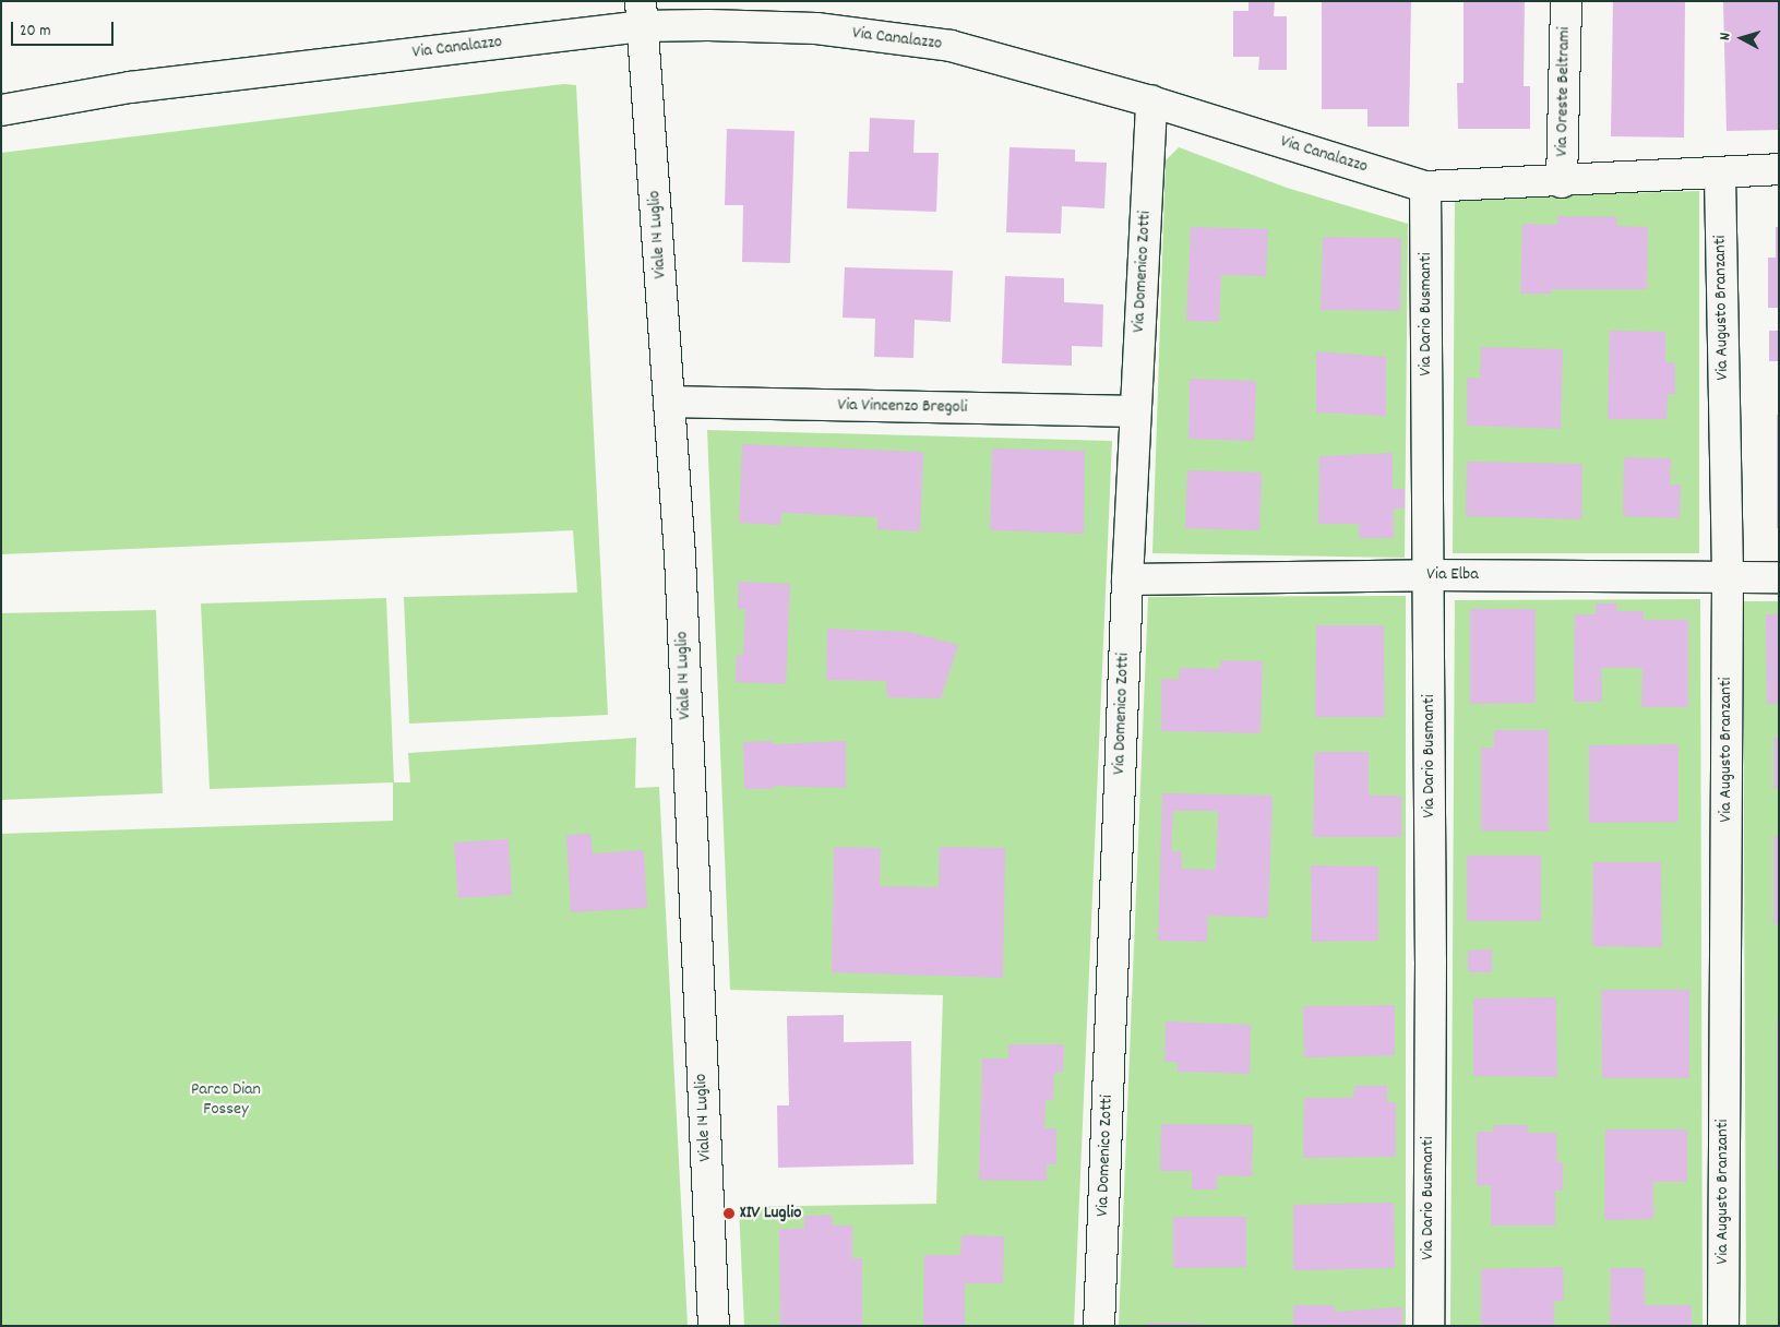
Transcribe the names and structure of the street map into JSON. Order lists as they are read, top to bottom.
{
  "streets": {
    "street": [
      "Via Canalazzo",
      "Via Oreste Beltrami",
      "Viale 14 Luglio",
      "Via Domenico Zotti",
      "Via Augusto Branzanti",
      "Via Dario Busmanti",
      "Via Vincenzo Bregoli",
      "Via Elba"
    ]
  },
  "crossings": [
    ["Via Canalazzo", "Via Oreste Beltrami"],
    ["Via Canalazzo", "Viale 14 Luglio"],
    ["Via Canalazzo", "Via Domenico Zotti"],
    ["Via Canalazzo", "Via Augusto Branzanti"],
    ["Via Canalazzo", "Via Dario Busmanti"],
    ["Viale 14 Luglio", "Via Vincenzo Bregoli"],
    ["Via Domenico Zotti", "Via Vincenzo Bregoli"],
    ["Via Domenico Zotti", "Via Elba"],
    ["Via Augusto Branzanti", "Via Elba"],
    ["Via Dario Busmanti", "Via Elba"]
  ],
  "parks": ["Parco Dian Fossey"],
  "places": ["XIV Luglio"],
  "scale_bar": "20 m",
  "north": "left"
}
